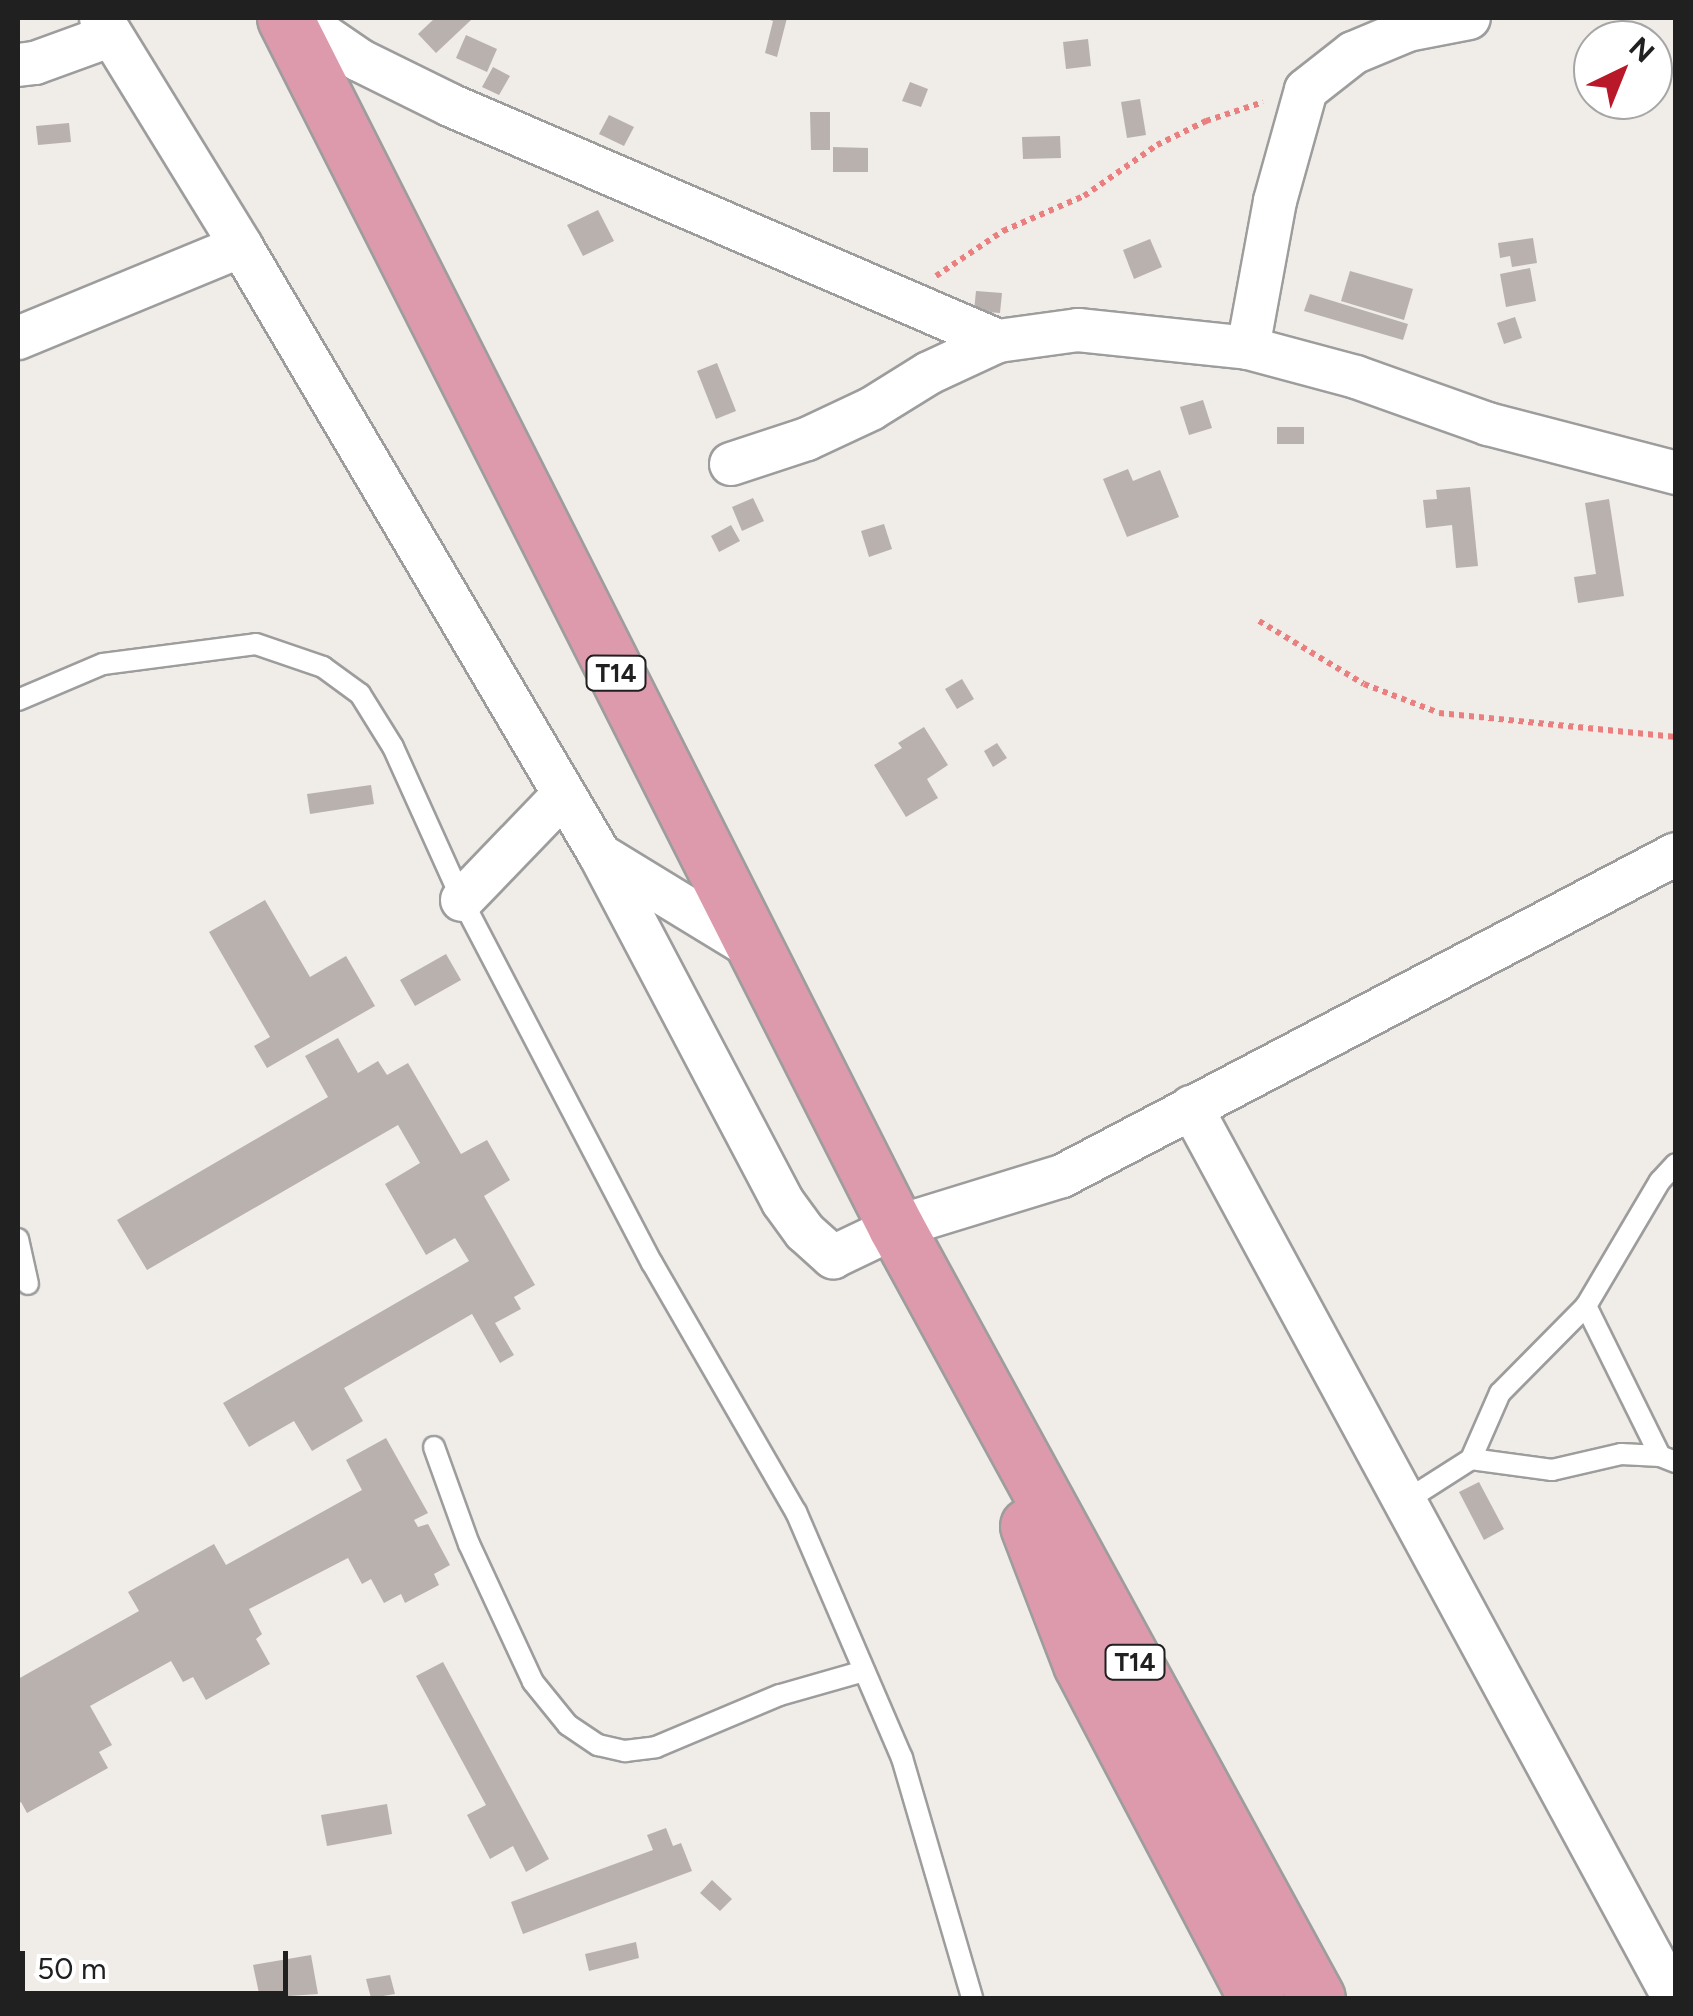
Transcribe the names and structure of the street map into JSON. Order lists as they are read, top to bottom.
{
  "streets": {
    "highway": ["T14"]
  },
  "scale_bar": "50 m",
  "north": "top right"
}
